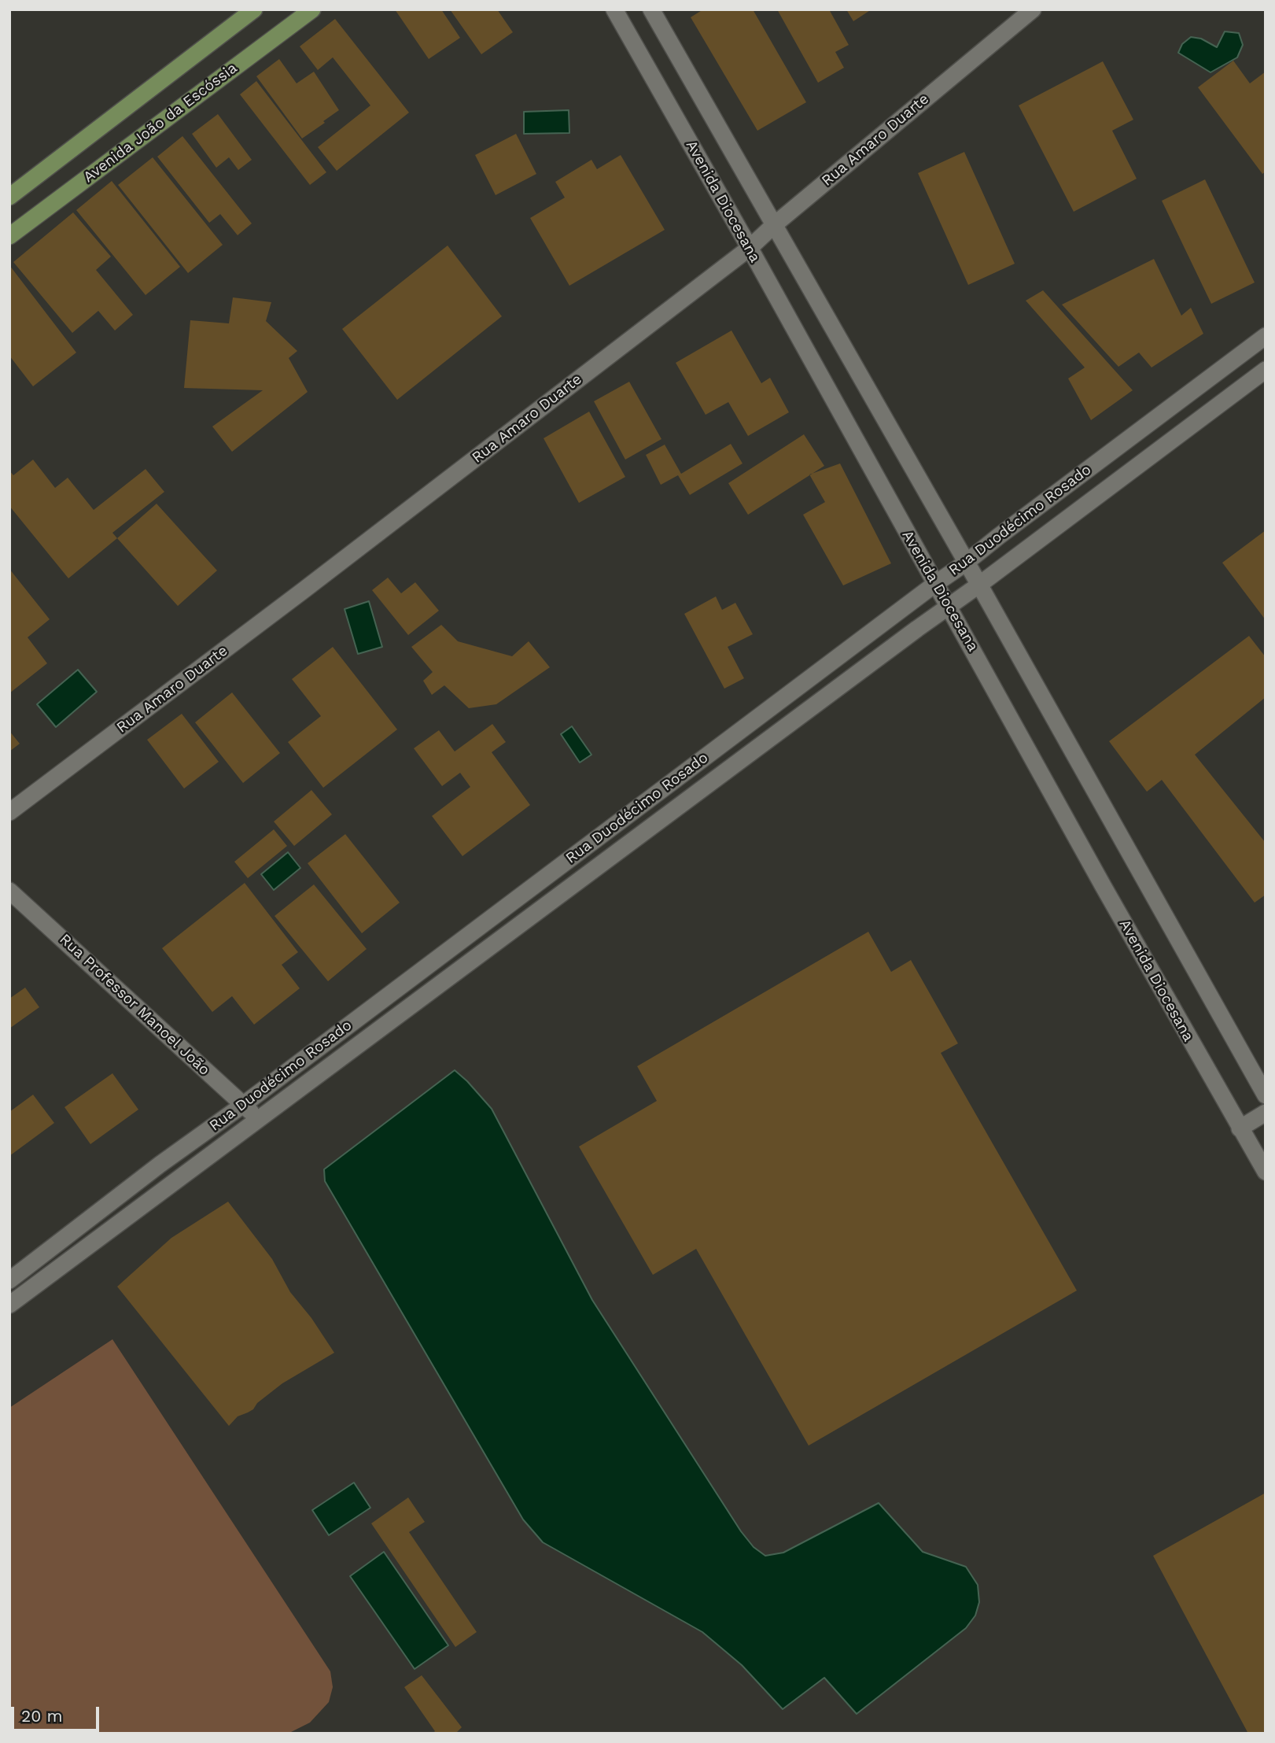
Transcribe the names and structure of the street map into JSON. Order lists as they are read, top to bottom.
{
  "streets": {
    "main road": ["Avenida João da Escóssia"],
    "street": [
      "Rua Amaro Duarte",
      "Avenida Diocesana",
      "Rua Duodécimo Rosado",
      "Rua Professor Manoel João"
    ]
  },
  "crossings": [
    ["Rua Amaro Duarte", "Avenida Diocesana"],
    ["Avenida Diocesana", "Rua Duodécimo Rosado"],
    ["Rua Duodécimo Rosado", "Rua Professor Manoel João"]
  ],
  "scale_bar": "20 m"
}
